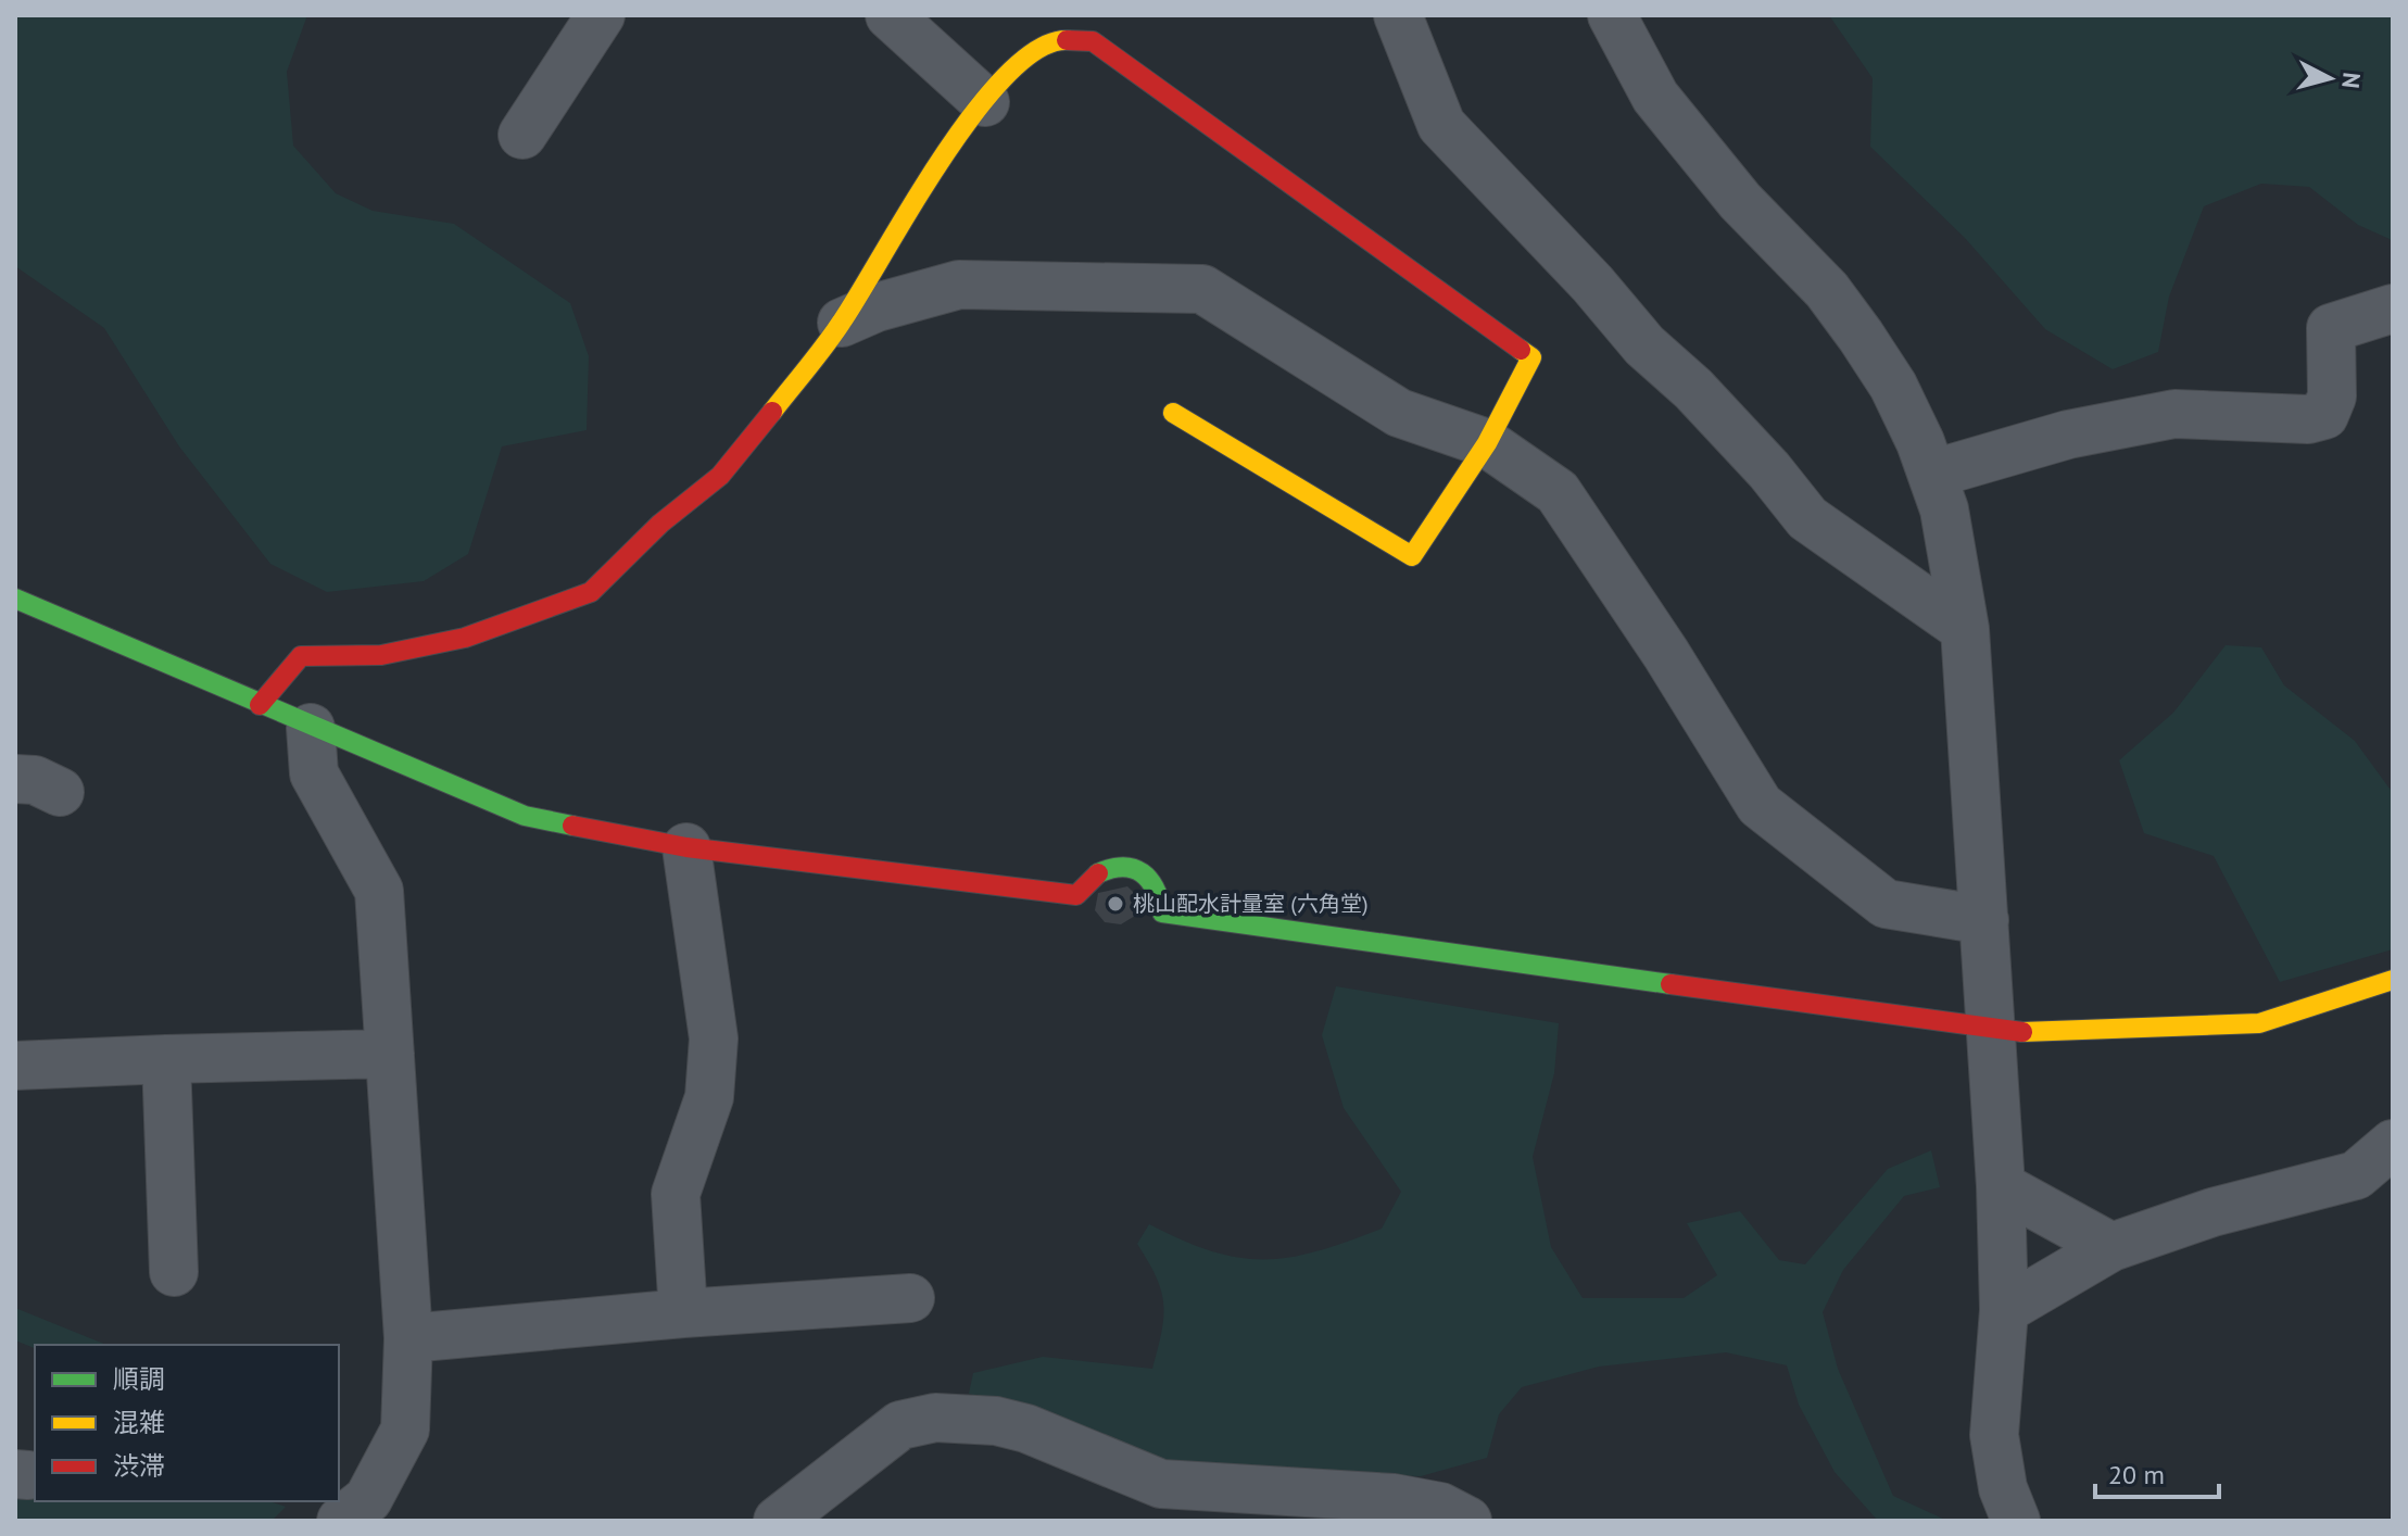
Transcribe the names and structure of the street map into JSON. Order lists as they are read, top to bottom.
{
  "places": ["桃山配水計量室 (六角堂)"],
  "legend": ["順調", "混雑", "渋滞"],
  "scale_bar": "20 m",
  "north": "right"
}
